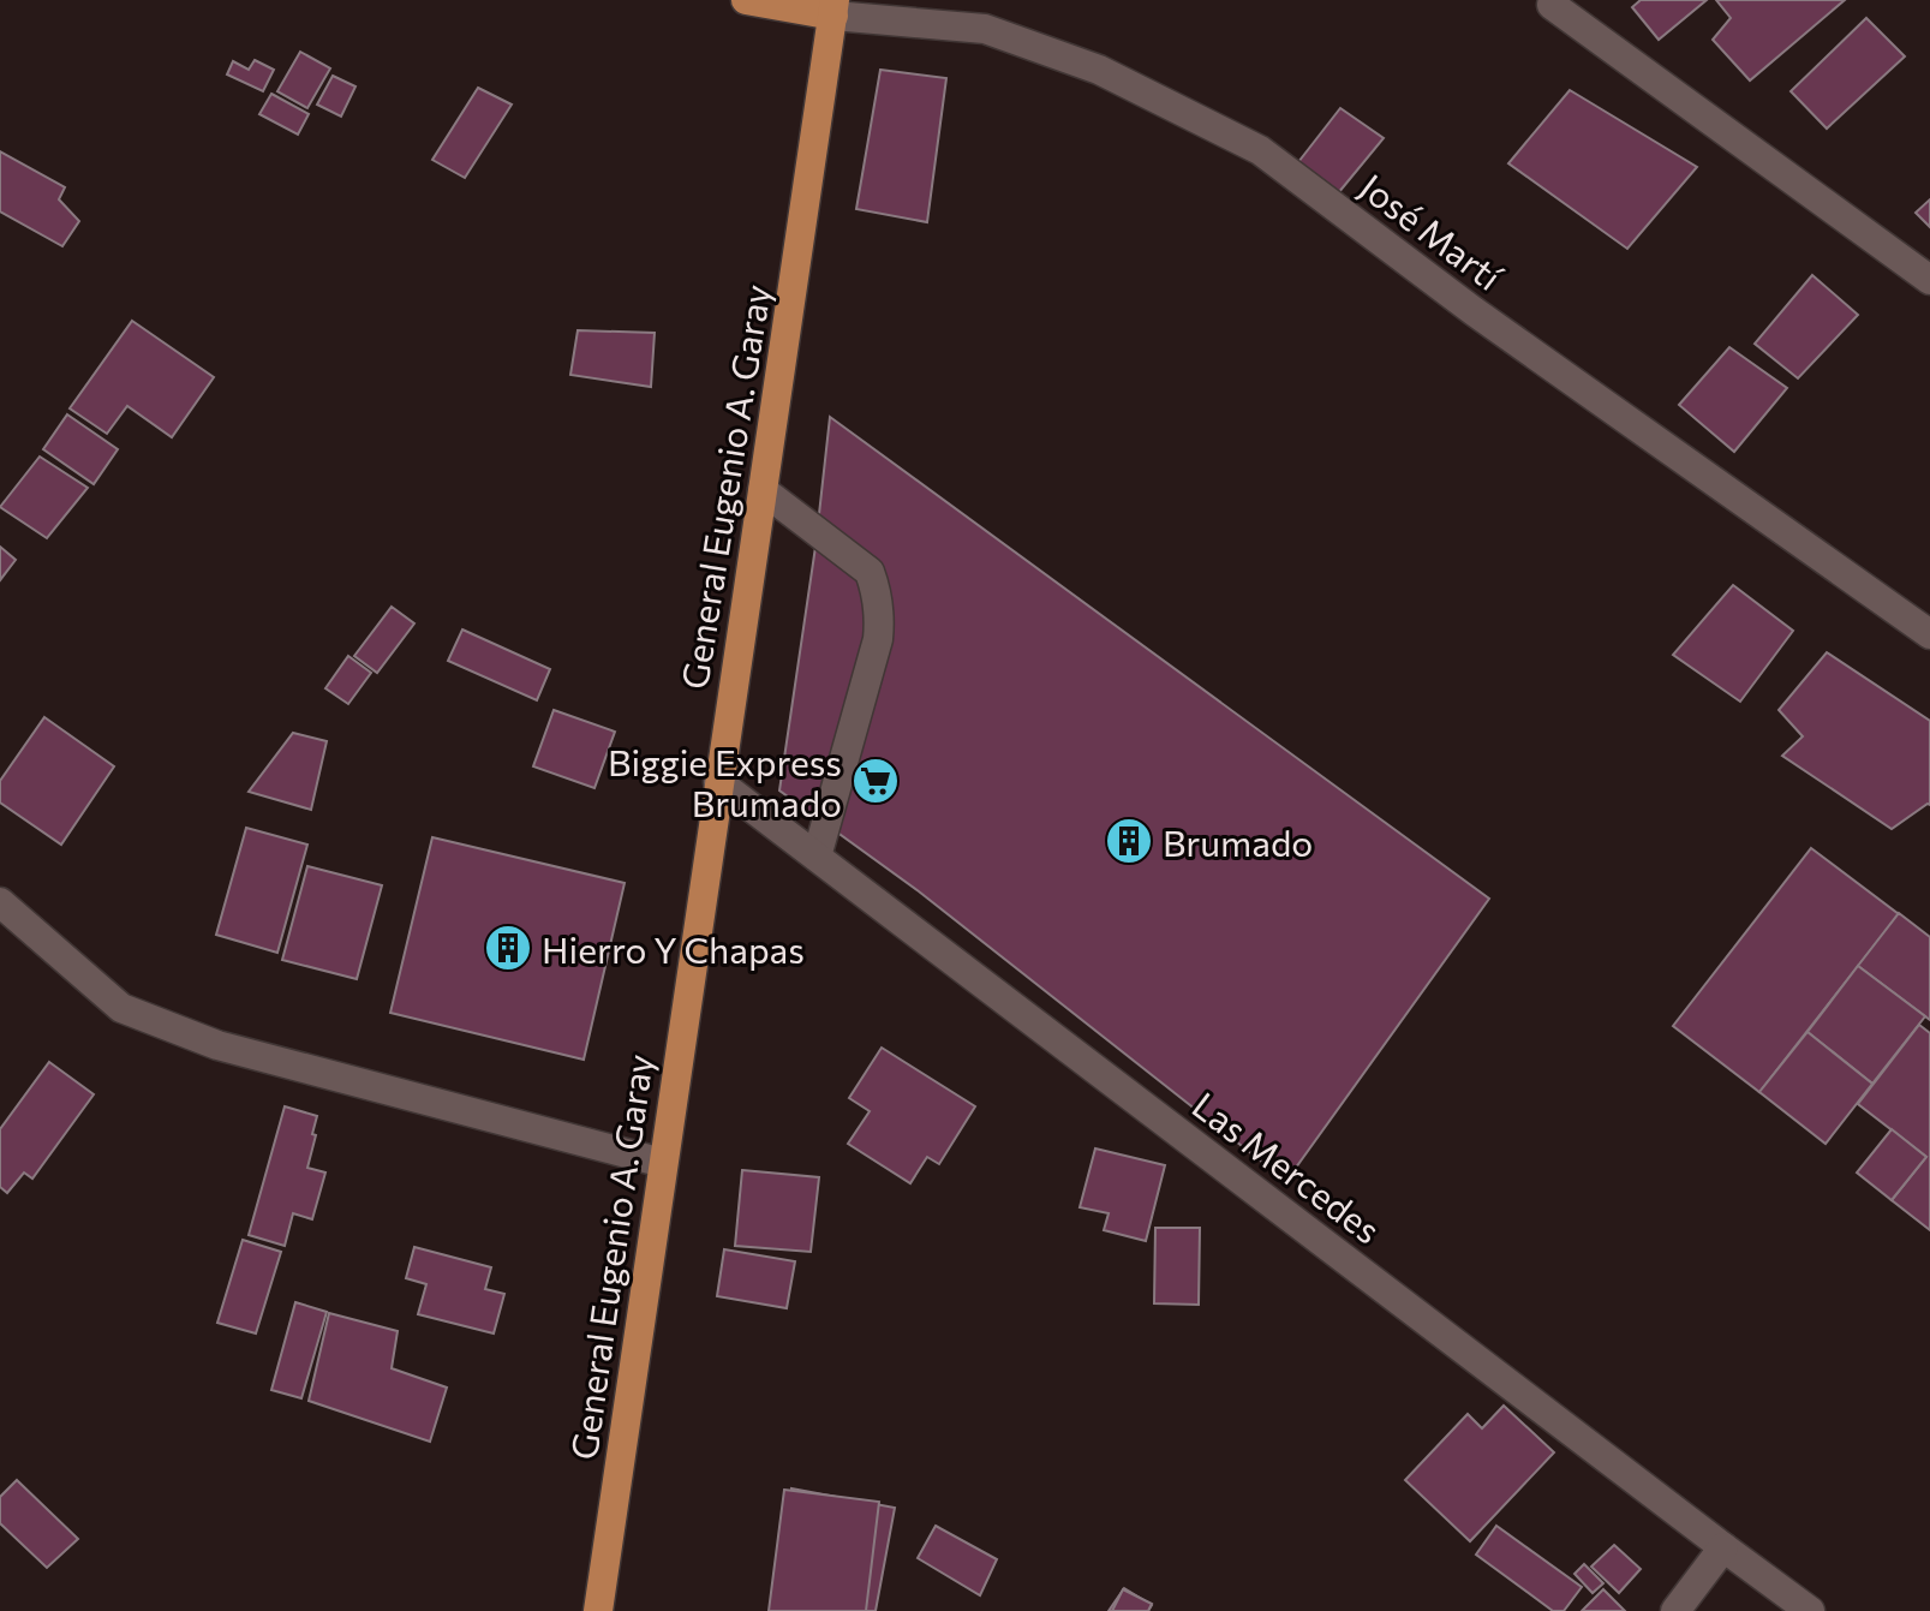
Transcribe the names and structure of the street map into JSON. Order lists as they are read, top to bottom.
{
  "streets": {
    "main road": ["General Eugenio A. Garay"],
    "street": ["José Martí", "Las Mercedes"]
  },
  "crossings": [
    ["José Martí", "General Eugenio A. Garay"],
    ["General Eugenio A. Garay", "Las Mercedes"]
  ],
  "places": {
    "supermarket": ["Biggie Express Brumado"],
    "building": ["Brumado", "Hierro Y Chapas"]
  }
}
